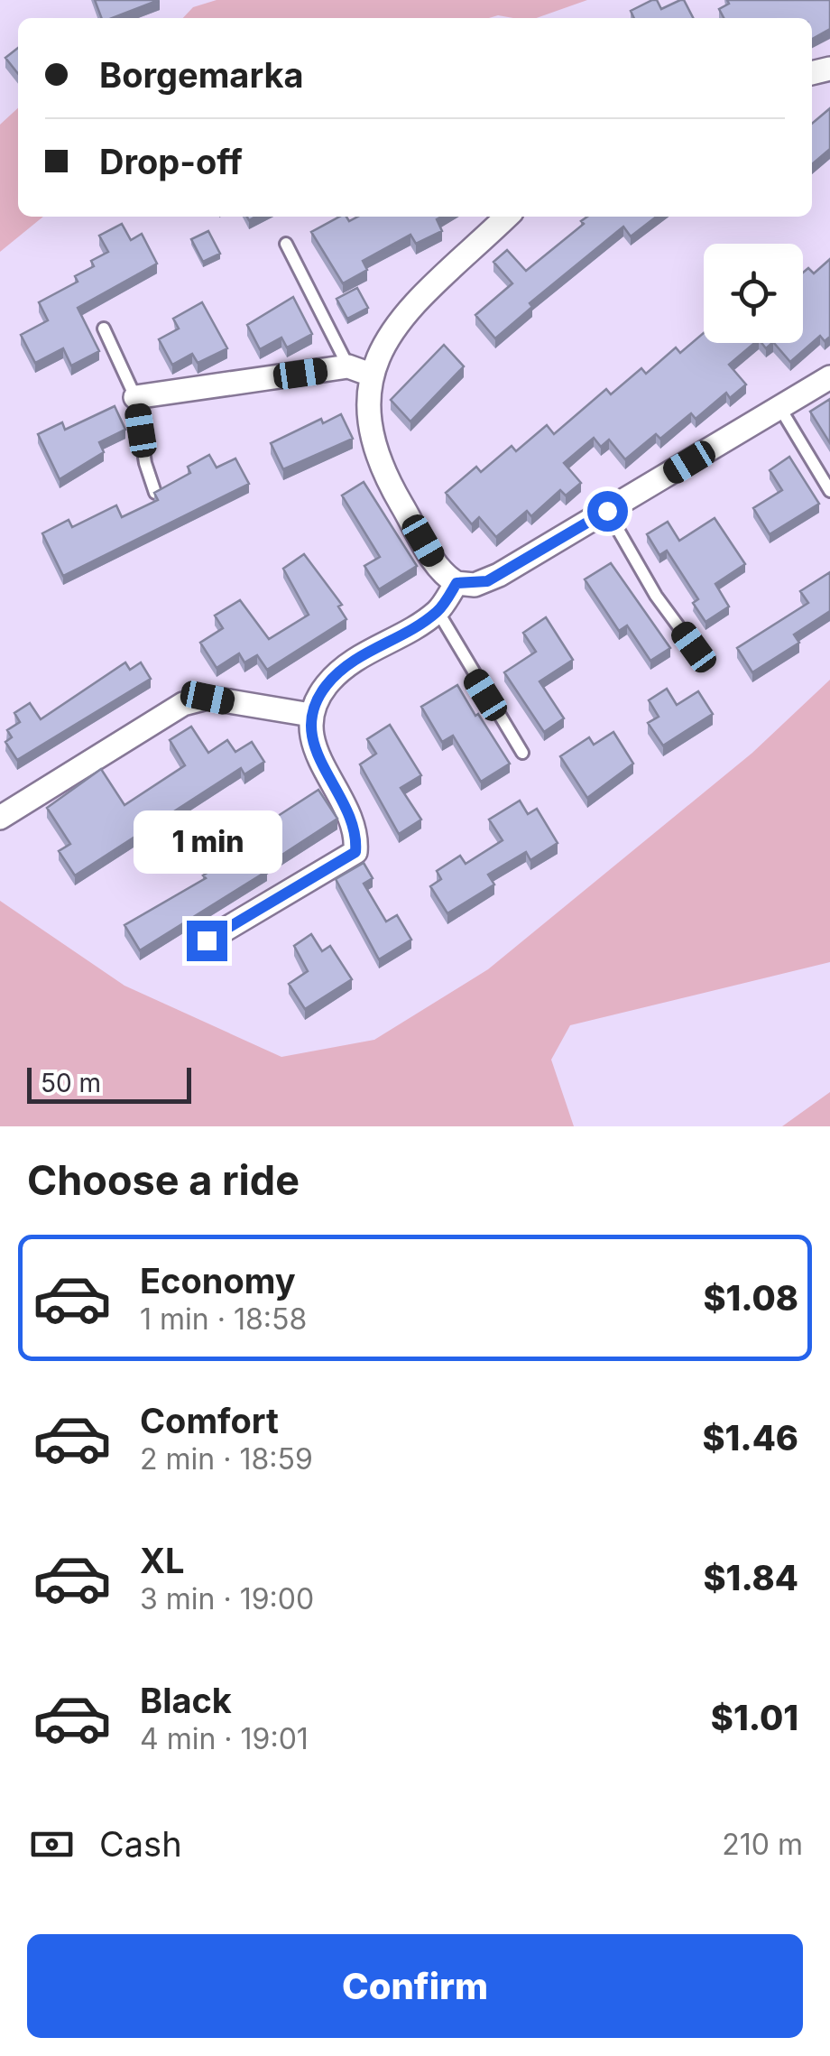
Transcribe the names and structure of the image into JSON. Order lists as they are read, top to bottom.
{
  "scale_bar": "50 m",
  "page": {
    "banner": ["Borgemarka", "Drop-off"],
    "bubble": "1 min",
    "scale": "50 m",
    "heading": "Choose a ride",
    "list": [
      {
        "name": "Economy",
        "note": "1 min · 18:58",
        "value": "$1.08"
      },
      {
        "name": "Comfort",
        "note": "2 min · 18:59",
        "value": "$1.46"
      },
      {
        "name": "XL",
        "note": "3 min · 19:00",
        "value": "$1.84"
      },
      {
        "name": "Black",
        "note": "4 min · 19:01",
        "value": "$1.01"
      }
    ],
    "pay": ["Cash", "210 m"],
    "buttons": "Confirm"
  }
}
